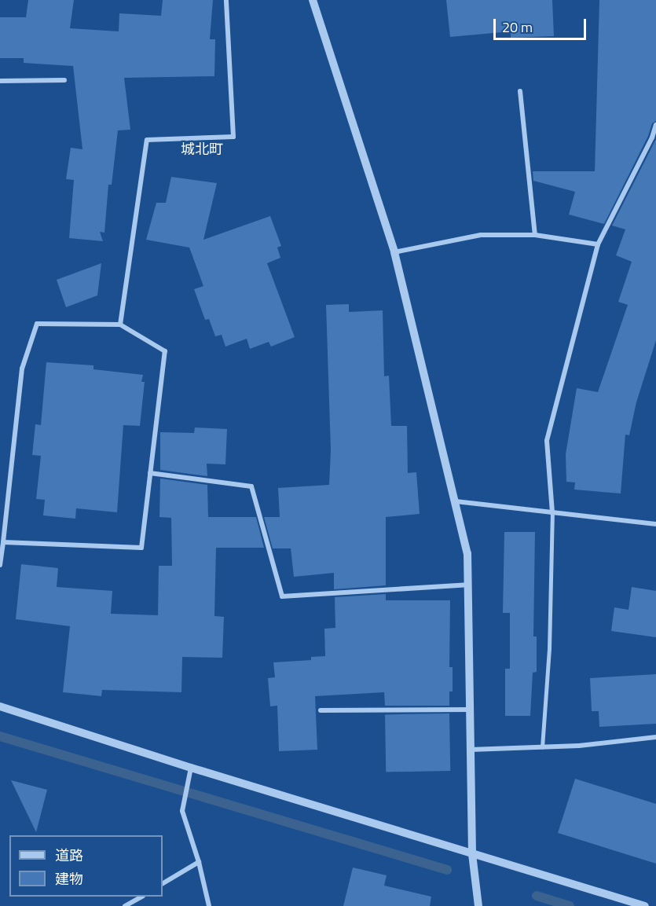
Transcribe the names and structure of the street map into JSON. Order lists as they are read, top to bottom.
{
  "districts": ["城北町"],
  "legend": ["道路", "建物"],
  "scale_bar": "20 m"
}
